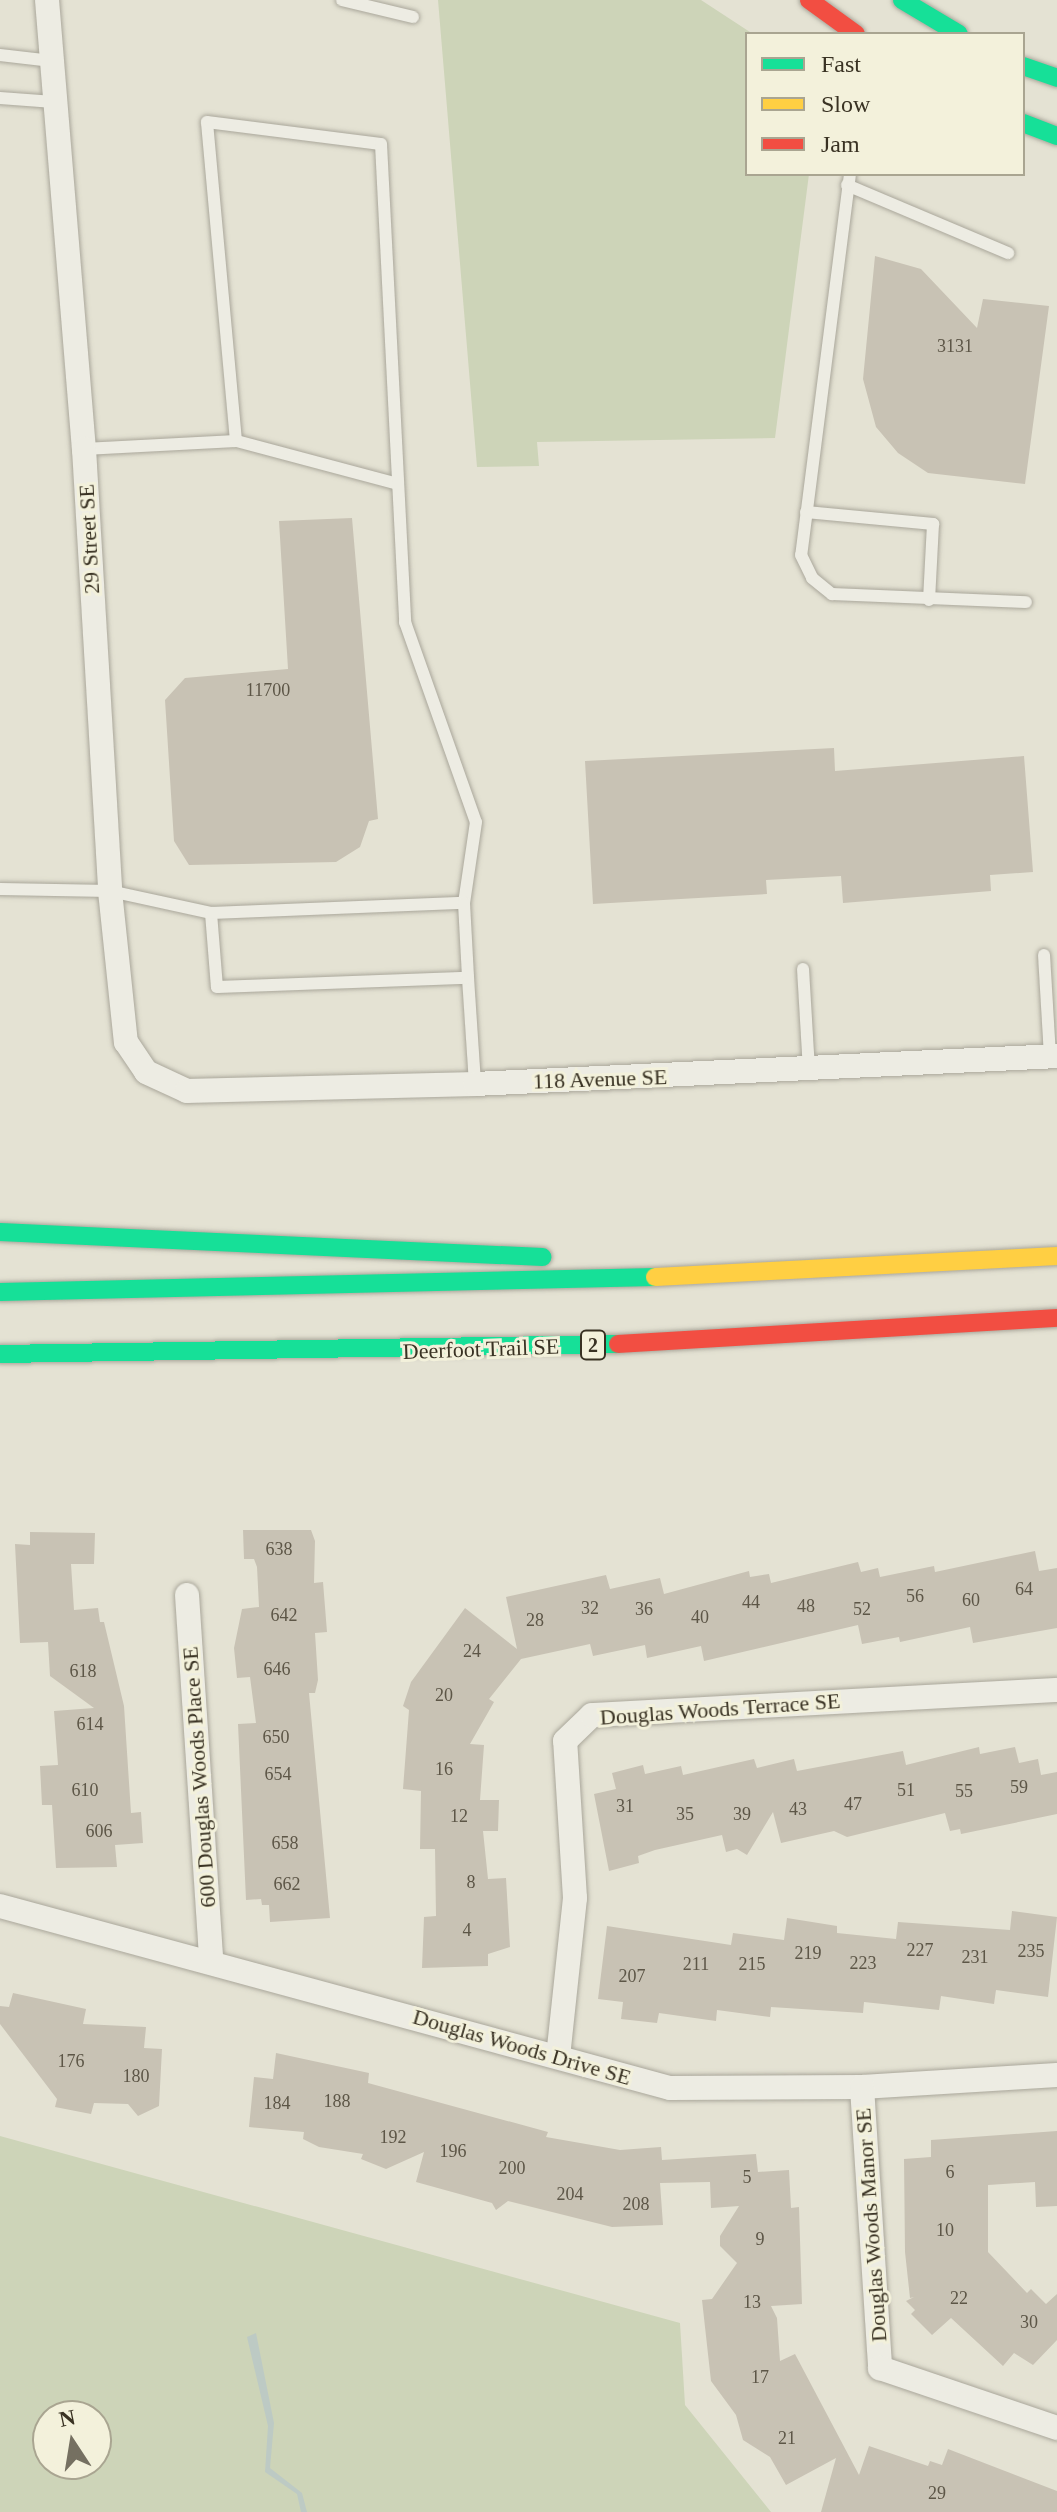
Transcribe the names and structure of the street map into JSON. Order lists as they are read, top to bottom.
{
  "streets": {
    "main road": ["2", "Deerfoot Trail SE"],
    "street": [
      "29 Street SE",
      "118 Avenue SE",
      "Douglas Woods Terrace SE",
      "600 Douglas Woods Place SE",
      "Douglas Woods Drive SE",
      "Douglas Woods Manor SE"
    ]
  },
  "crossings": [
    ["29 Street SE", "118 Avenue SE"],
    ["Douglas Woods Terrace SE", "Douglas Woods Drive SE"],
    ["600 Douglas Woods Place SE", "Douglas Woods Drive SE"],
    ["Douglas Woods Drive SE", "Douglas Woods Manor SE"]
  ],
  "house_numbers": [
    "3131",
    "11700",
    "638",
    "64",
    "56",
    "60",
    "44",
    "48",
    "32",
    "36",
    "52",
    "642",
    "40",
    "28",
    "24",
    "646",
    "618",
    "20",
    "614",
    "650",
    "16",
    "654",
    "59",
    "610",
    "51",
    "55",
    "47",
    "31",
    "43",
    "35",
    "39",
    "12",
    "606",
    "658",
    "8",
    "662",
    "4",
    "227",
    "235",
    "219",
    "231",
    "223",
    "211",
    "215",
    "207",
    "176",
    "180",
    "188",
    "184",
    "192",
    "196",
    "200",
    "6",
    "5",
    "204",
    "208",
    "10",
    "9",
    "22",
    "13",
    "30",
    "17",
    "21",
    "29"
  ],
  "legend": ["Fast", "Slow", "Jam"],
  "north": "top"
}
